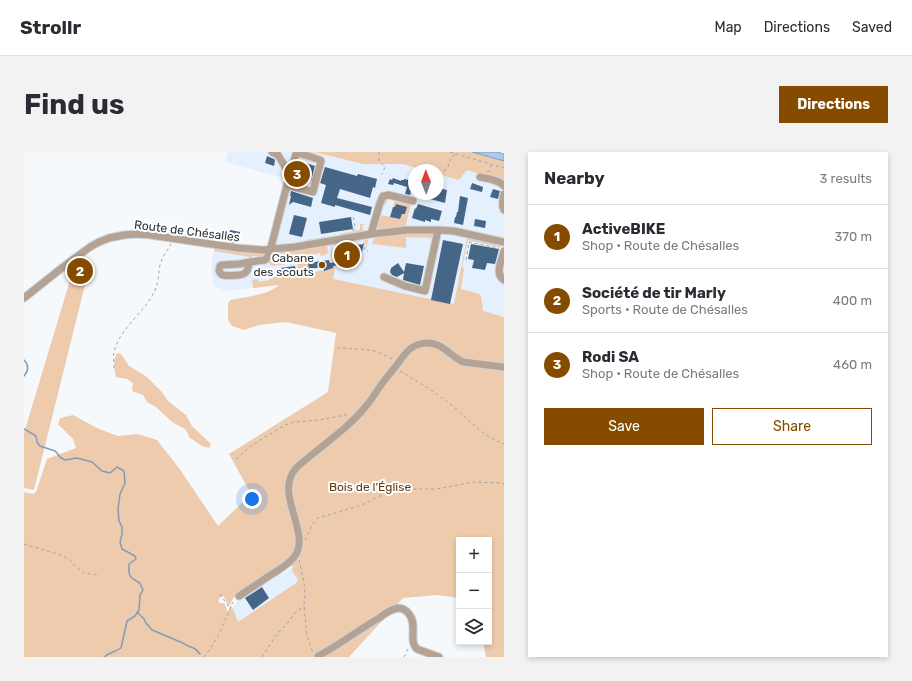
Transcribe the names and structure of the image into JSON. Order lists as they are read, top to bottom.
{
  "streets": {
    "street": ["Route de Chésalles"]
  },
  "parks": ["Bois de l'Église"],
  "places": ["Cabane des scouts"],
  "north": "top",
  "page": {
    "header": "Strollr",
    "nav": ["Map", "Directions", "Saved"],
    "buttons": [
      "Directions",
      ["Save", "Share"]
    ],
    "title": "Find us",
    "heading": ["Nearby", "3 results"],
    "pins": ["3", "1", "2"],
    "list": [
      {
        "mark": "1",
        "name": "ActiveBIKE",
        "note": "Shop · Route de Chésalles",
        "value": "370 m"
      },
      {
        "mark": "2",
        "name": "Société de tir Marly",
        "note": "Sports · Route de Chésalles",
        "value": "400 m"
      },
      {
        "mark": "3",
        "name": "Rodi SA",
        "note": "Shop · Route de Chésalles",
        "value": "460 m"
      }
    ],
    "map_buttons": ["+", "−"]
  }
}
